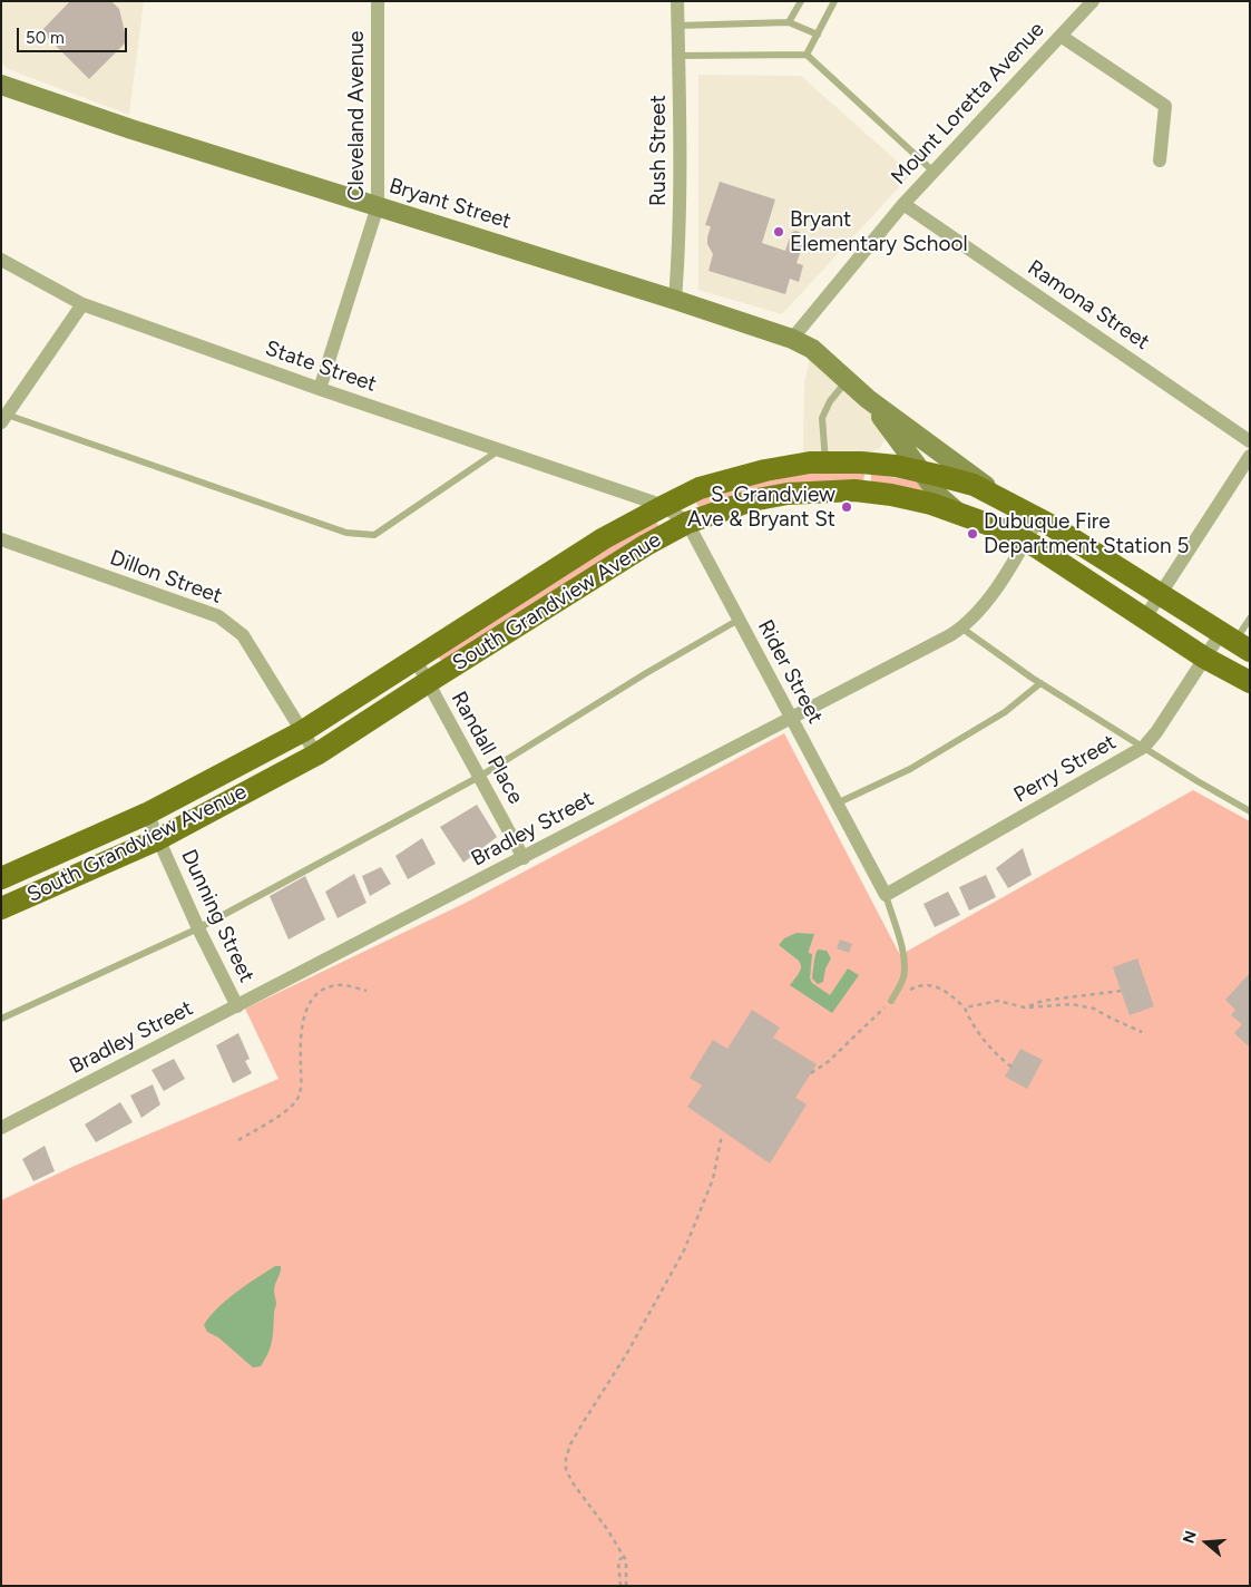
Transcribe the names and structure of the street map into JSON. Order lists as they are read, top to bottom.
{
  "streets": {
    "main road": ["Bryant Street", "South Grandview Avenue"],
    "street": [
      "Mount Loretta Avenue",
      "Cleveland Avenue",
      "Rush Street",
      "Ramona Street",
      "State Street",
      "Dillon Street",
      "Rider Street",
      "Randall Place",
      "Perry Street",
      "Bradley Street",
      "Dunning Street"
    ]
  },
  "crossings": [
    ["Mount Loretta Avenue", "Bryant Street"],
    ["Mount Loretta Avenue", "Ramona Street"],
    ["Cleveland Avenue", "Bryant Street"],
    ["Cleveland Avenue", "State Street"],
    ["Rush Street", "Bryant Street"],
    ["State Street", "Rider Street"],
    ["Dillon Street", "South Grandview Avenue"],
    ["South Grandview Avenue", "Rider Street"],
    ["South Grandview Avenue", "Randall Place"],
    ["South Grandview Avenue", "Perry Street"],
    ["South Grandview Avenue", "Bradley Street"],
    ["South Grandview Avenue", "Dunning Street"],
    ["Rider Street", "Perry Street"],
    ["Rider Street", "Bradley Street"],
    ["Randall Place", "Bradley Street"],
    ["Bradley Street", "Dunning Street"]
  ],
  "places": ["Bryant Elementary School", "S. Grandview Ave & Bryant St", "Dubuque Fire Department Station 5"],
  "scale_bar": "50 m",
  "north": "left"
}
